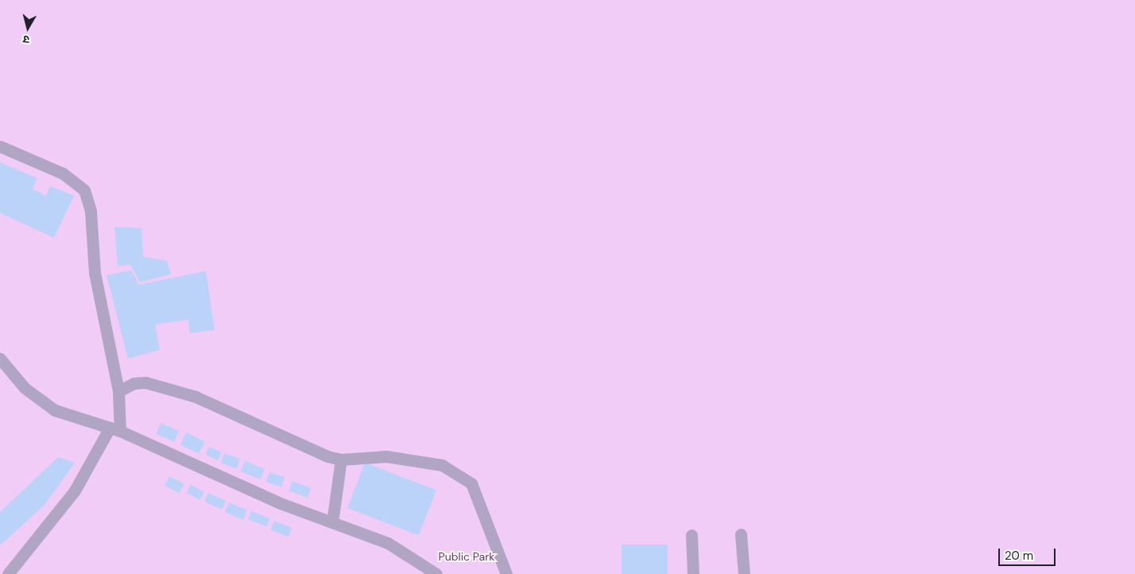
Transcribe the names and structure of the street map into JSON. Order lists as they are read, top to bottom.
{
  "parks": ["Public Park"],
  "scale_bar": "20 m",
  "north": "bottom"
}
